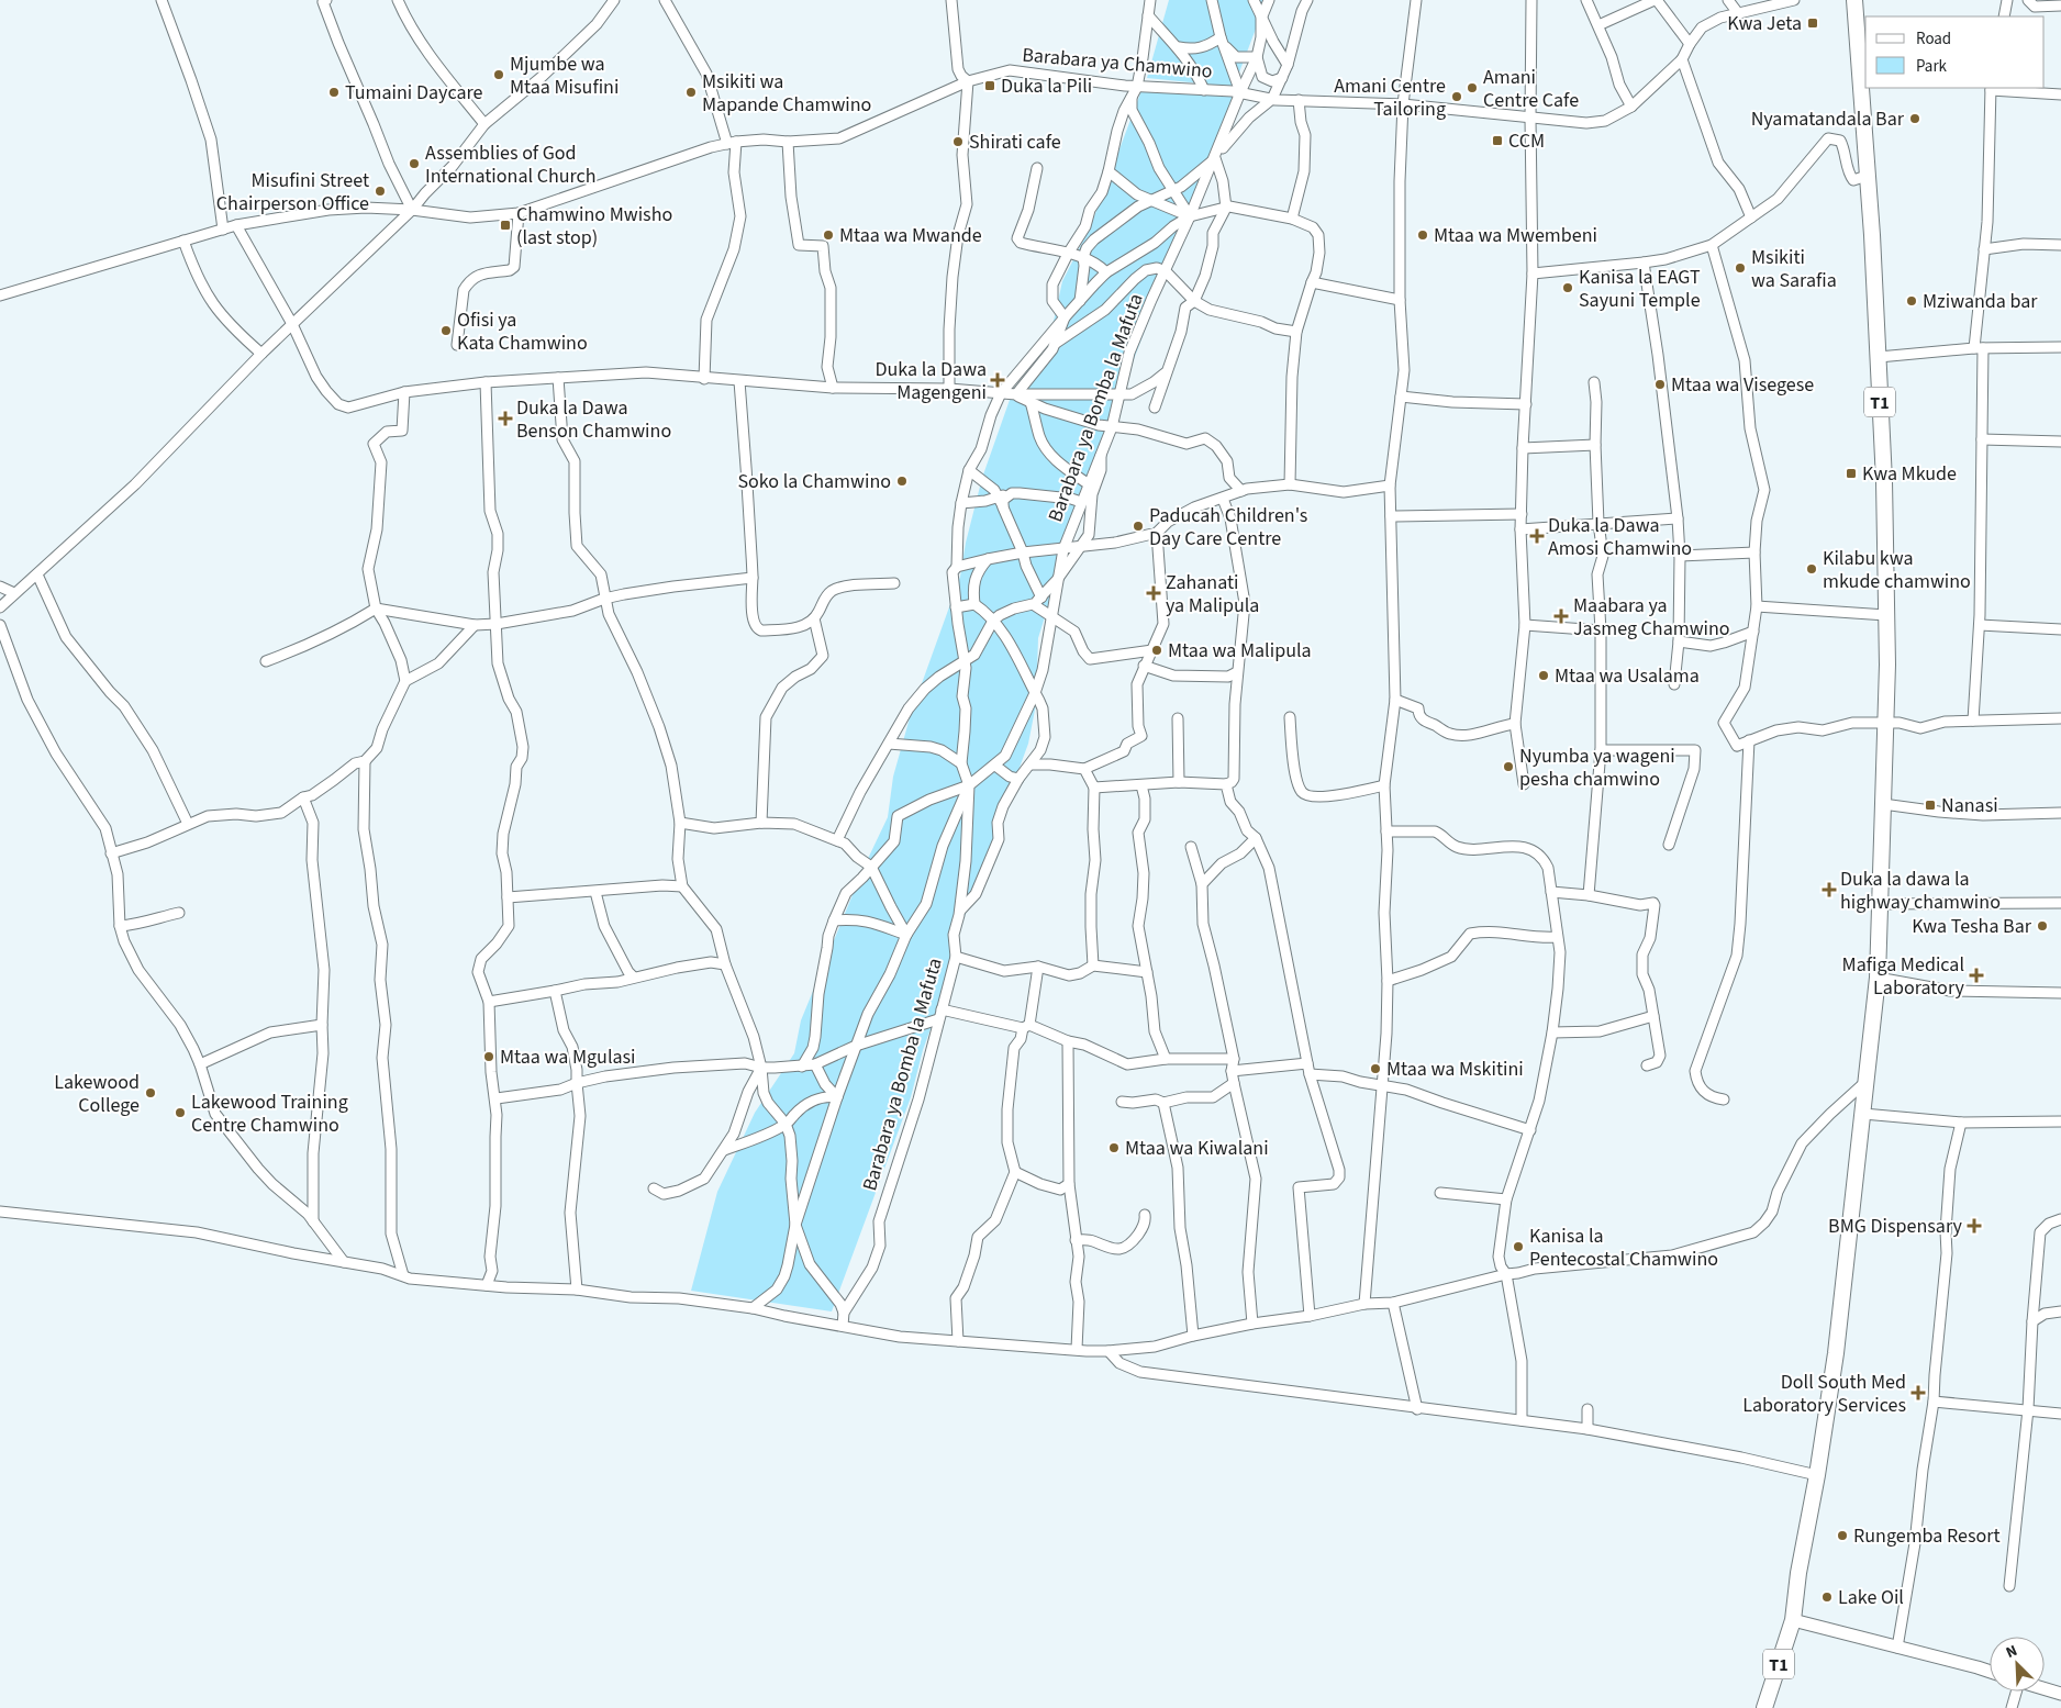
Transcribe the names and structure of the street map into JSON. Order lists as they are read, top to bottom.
{
  "streets": {
    "highway": ["T1"],
    "street": ["Barabara ya Chamwino", "Barabara ya Bomba la Mafuta"]
  },
  "crossings": [
    ["Barabara ya Chamwino", "Barabara ya Bomba la Mafuta"]
  ],
  "places": {
    "transit": [
      "Kwa Jeta",
      "Duka la Pili",
      "CCM",
      "Chamwino Mwisho (last stop)",
      "Kwa Mkude",
      "Nanasi"
    ],
    "other": [
      "Mjumbe wa Mtaa Misufini",
      "Amani Centre Cafe",
      "Tumaini Daycare",
      "Msikiti wa Mapande Chamwino",
      "Amani Centre Tailoring",
      "Nyamatandala Bar",
      "Shirati cafe",
      "Assemblies of God International Church",
      "Misufini Street Chairperson Office",
      "Mtaa wa Mwande",
      "Mtaa wa Mwembeni",
      "Msikiti wa Sarafia",
      "Kanisa la EAGT Sayuni Temple",
      "Mziwanda bar",
      "Ofisi ya Kata Chamwino",
      "Mtaa wa Visegese",
      "Soko la Chamwino",
      "Paducah Children's Day Care Centre",
      "Kilabu kwa mkude chamwino",
      "Mtaa wa Malipula",
      "Mtaa wa Usalama",
      "Nyumba ya wageni pesha chamwino",
      "Kwa Tesha Bar",
      "Mtaa wa Mgulasi",
      "Mtaa wa Mskitini",
      "Lakewood College",
      "Lakewood Training Centre Chamwino",
      "Mtaa wa Kiwalani",
      "Kanisa la Pentecostal Chamwino",
      "Rungemba Resort",
      "Lake Oil"
    ],
    "health": [
      "Duka la Dawa Magengeni",
      "Duka la Dawa Benson Chamwino",
      "Duka la Dawa Amosi Chamwino",
      "Zahanati ya Malipula",
      "Maabara ya Jasmeg Chamwino",
      "Duka la dawa la highway chamwino",
      "Mafiga Medical Laboratory",
      "BMG Dispensary",
      "Doll South Med Laboratory Services"
    ]
  },
  "legend": ["Road", "Park"],
  "north": "top left"
}
